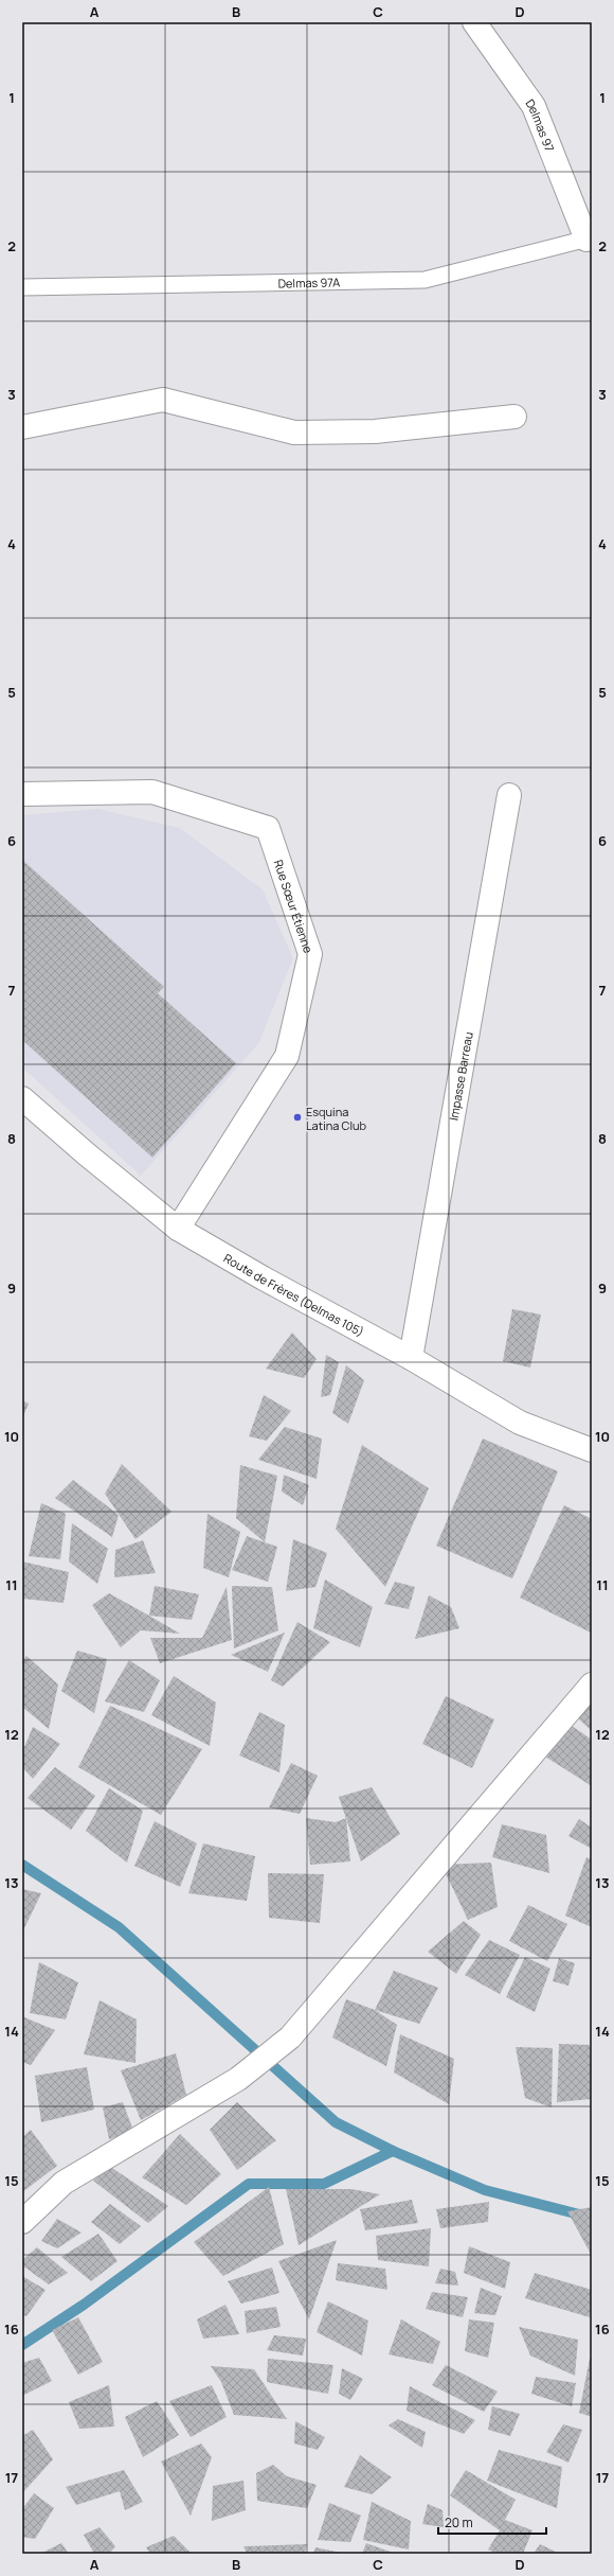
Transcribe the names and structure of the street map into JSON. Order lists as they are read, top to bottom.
{
  "streets": {
    "street": [
      "Delmas 97",
      "Rue Sœur Étienne",
      "Impasse Barreau",
      "Route de Frères (Delmas 105)"
    ],
    "lane": ["Delmas 97A"]
  },
  "crossings": [
    ["Delmas 97", "Delmas 97A"],
    ["Rue Sœur Étienne", "Route de Frères (Delmas 105)"],
    ["Impasse Barreau", "Route de Frères (Delmas 105)"]
  ],
  "places": ["Esquina Latina Club"],
  "scale_bar": "20 m",
  "grid": {
    "columns": [
      "A",
      "B",
      "C",
      "D"
    ],
    "rows": [
      "1",
      "2",
      "3",
      "4",
      "5",
      "6",
      "7",
      "8",
      "9",
      "10",
      "11",
      "12",
      "13",
      "14",
      "15",
      "16",
      "17"
    ]
  }
}
